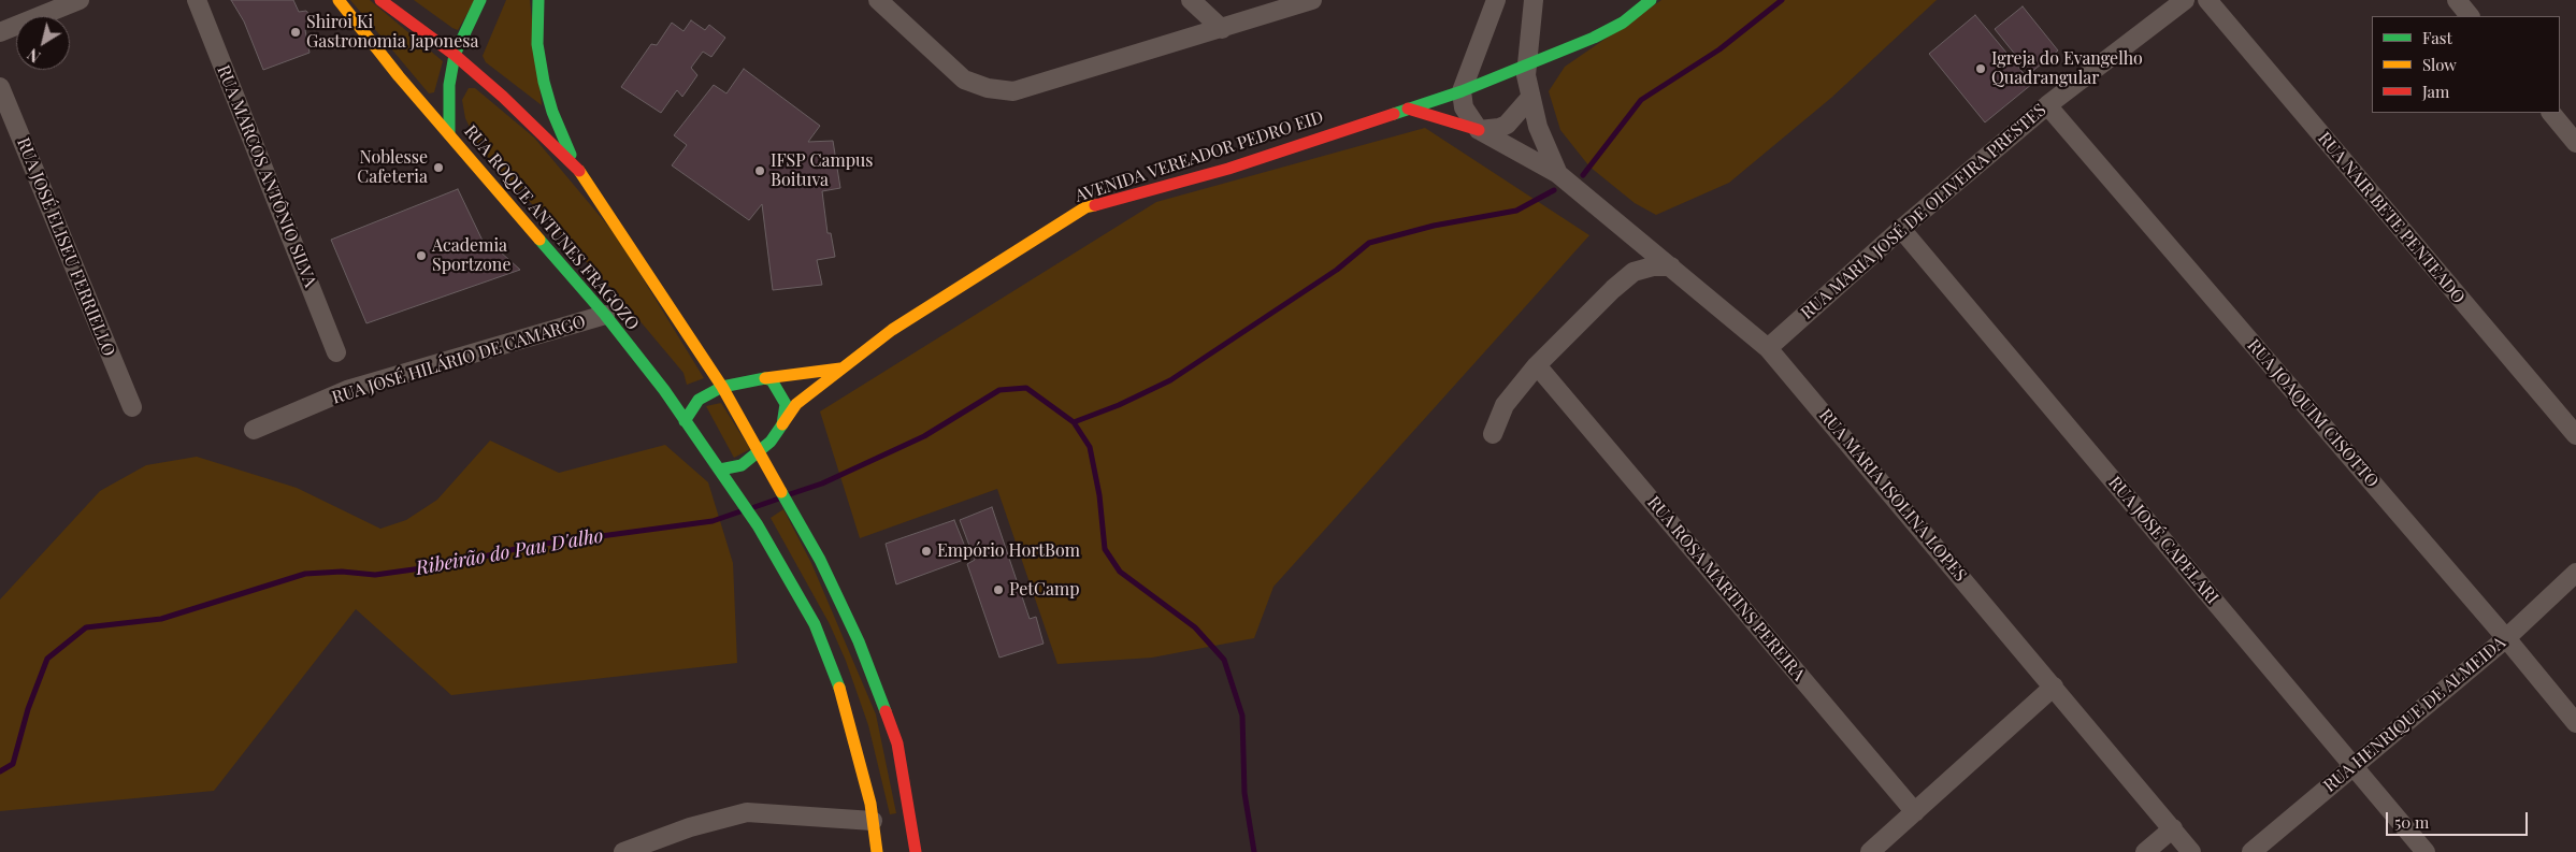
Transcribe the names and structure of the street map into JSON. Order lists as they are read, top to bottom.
{
  "streets": {
    "main road": ["AVENIDA VEREADOR PEDRO EID", "RUA ROQUE ANTUNES FRAGOZO"],
    "street": [
      "RUA MARCOS ANTÔNIO SILVA",
      "RUA MARIA JOSÉ DE OLIVEIRA PRESTES",
      "RUA NAIR BETE PENTEADO",
      "RUA JOSÉ ELISEU FERRIELLO",
      "RUA JOSÉ HILÁRIO DE CAMARGO",
      "RUA JOAQUIM CISOTTO",
      "RUA MARIA ISOLINA LOPES",
      "RUA JOSÉ CAPELARI",
      "RUA ROSA MARTINS PEREIRA",
      "RUA HENRIQUE DE ALMEIDA"
    ]
  },
  "crossings": [
    ["AVENIDA VEREADOR PEDRO EID", "RUA MARIA ISOLINA LOPES"],
    ["RUA MARIA JOSÉ DE OLIVEIRA PRESTES", "RUA JOAQUIM CISOTTO"],
    ["RUA MARIA JOSÉ DE OLIVEIRA PRESTES", "RUA MARIA ISOLINA LOPES"],
    ["RUA MARIA JOSÉ DE OLIVEIRA PRESTES", "RUA JOSÉ CAPELARI"],
    ["RUA ROQUE ANTUNES FRAGOZO", "RUA JOSÉ HILÁRIO DE CAMARGO"],
    ["RUA JOAQUIM CISOTTO", "RUA HENRIQUE DE ALMEIDA"],
    ["RUA JOSÉ CAPELARI", "RUA HENRIQUE DE ALMEIDA"]
  ],
  "water": ["Ribeirão do Pau D'alho"],
  "places": [
    "Shiroi Ki Gastronomia Japonesa",
    "Igreja do Evangelho Quadrangular",
    "Noblesse Cafeteria",
    "IFSP Campus Boituva",
    "Academia Sportzone",
    "Empório HortBom",
    "PetCamp"
  ],
  "legend": ["Fast", "Slow", "Jam"],
  "scale_bar": "50 m",
  "north": "bottom left"
}
